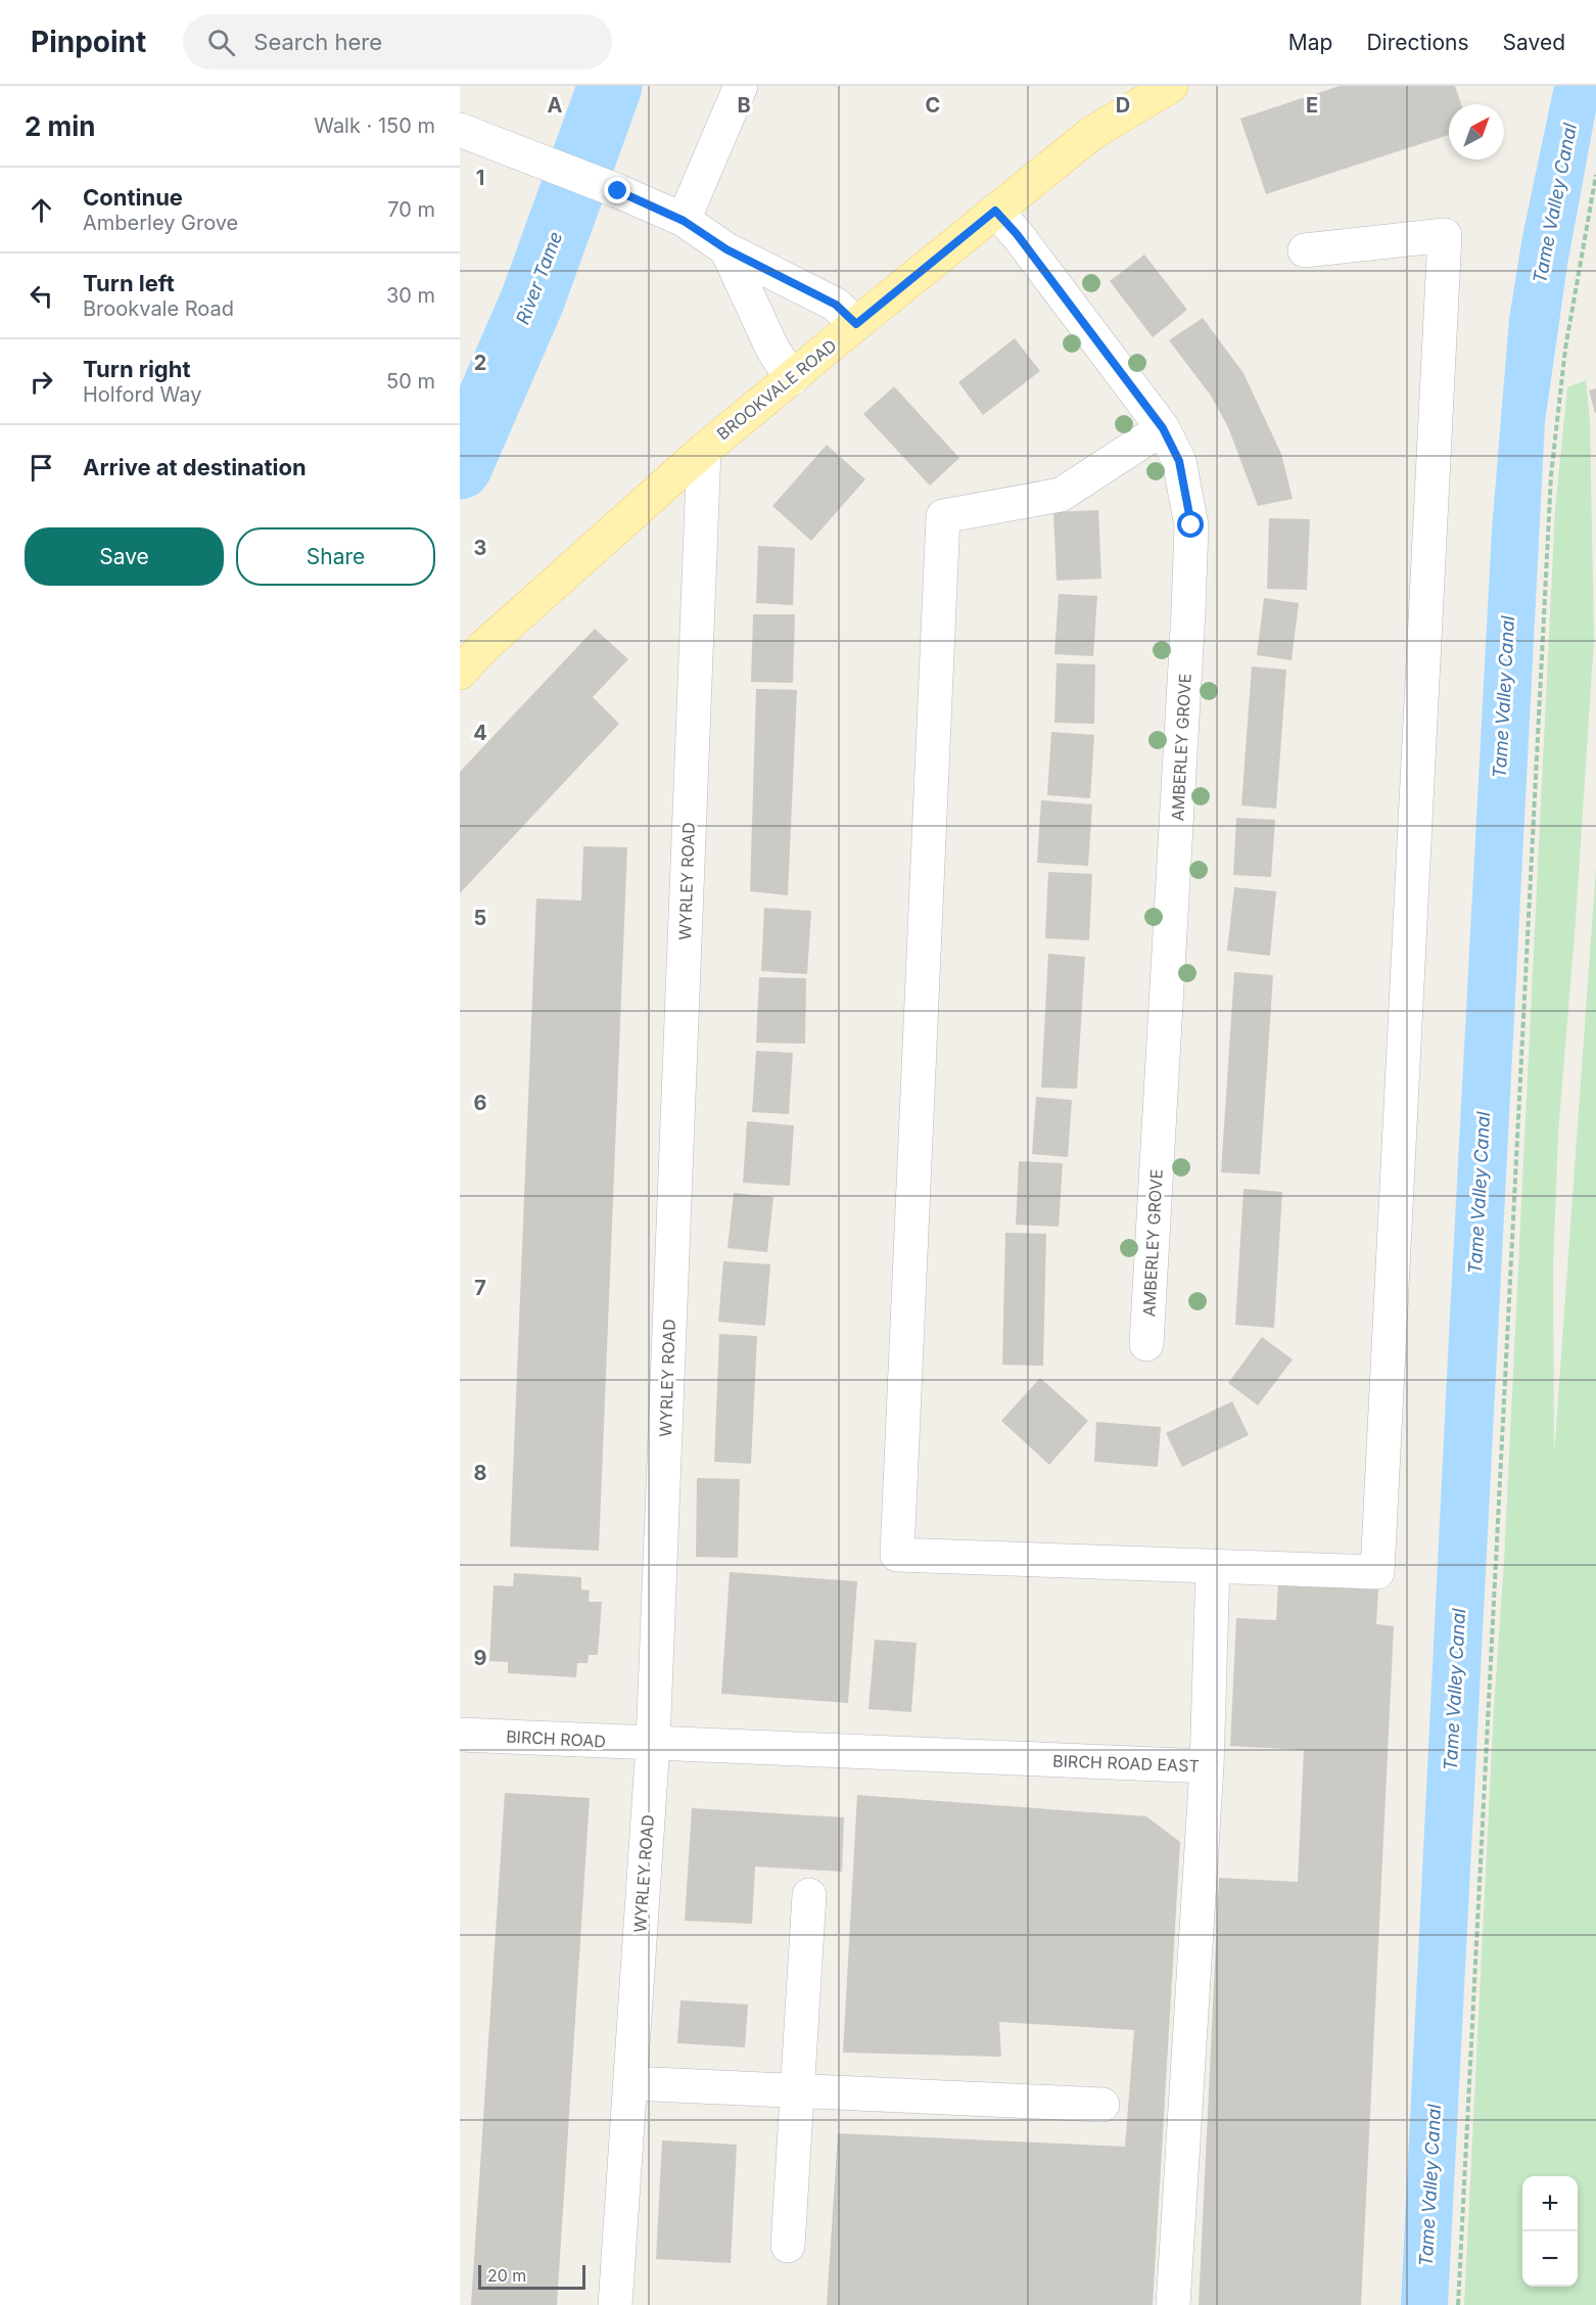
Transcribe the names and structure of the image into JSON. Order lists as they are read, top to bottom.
{
  "streets": {
    "main road": ["BROOKVALE ROAD"],
    "street": [
      "AMBERLEY GROVE",
      "WYRLEY ROAD",
      "BIRCH ROAD",
      "BIRCH ROAD EAST"
    ]
  },
  "crossings": [
    ["BROOKVALE ROAD", "AMBERLEY GROVE"],
    ["BROOKVALE ROAD", "WYRLEY ROAD"],
    ["WYRLEY ROAD", "BIRCH ROAD"],
    ["WYRLEY ROAD", "BIRCH ROAD EAST"],
    ["BIRCH ROAD", "BIRCH ROAD EAST"]
  ],
  "water": ["Tame Valley Canal", "River Tame"],
  "scale_bar": "20 m",
  "north": "top right",
  "page": {
    "header": "Pinpoint",
    "search": "Search here",
    "nav": ["Map", "Directions", "Saved"],
    "heading": ["2 min", "Walk · 150 m"],
    "list": [
      ["Continue", "Amberley Grove", "70 m"],
      ["Turn left", "Brookvale Road", "30 m"],
      ["Turn right", "Holford Way", "50 m"],
      "Arrive at destination"
    ],
    "buttons": ["Save", "Share"],
    "map_buttons": ["+", "−"],
    "scale": "20 m"
  },
  "grid": {
    "columns": [
      "A",
      "B",
      "C",
      "D",
      "E"
    ],
    "rows": [
      "1",
      "2",
      "3",
      "4",
      "5",
      "6",
      "7",
      "8",
      "9"
    ]
  }
}
